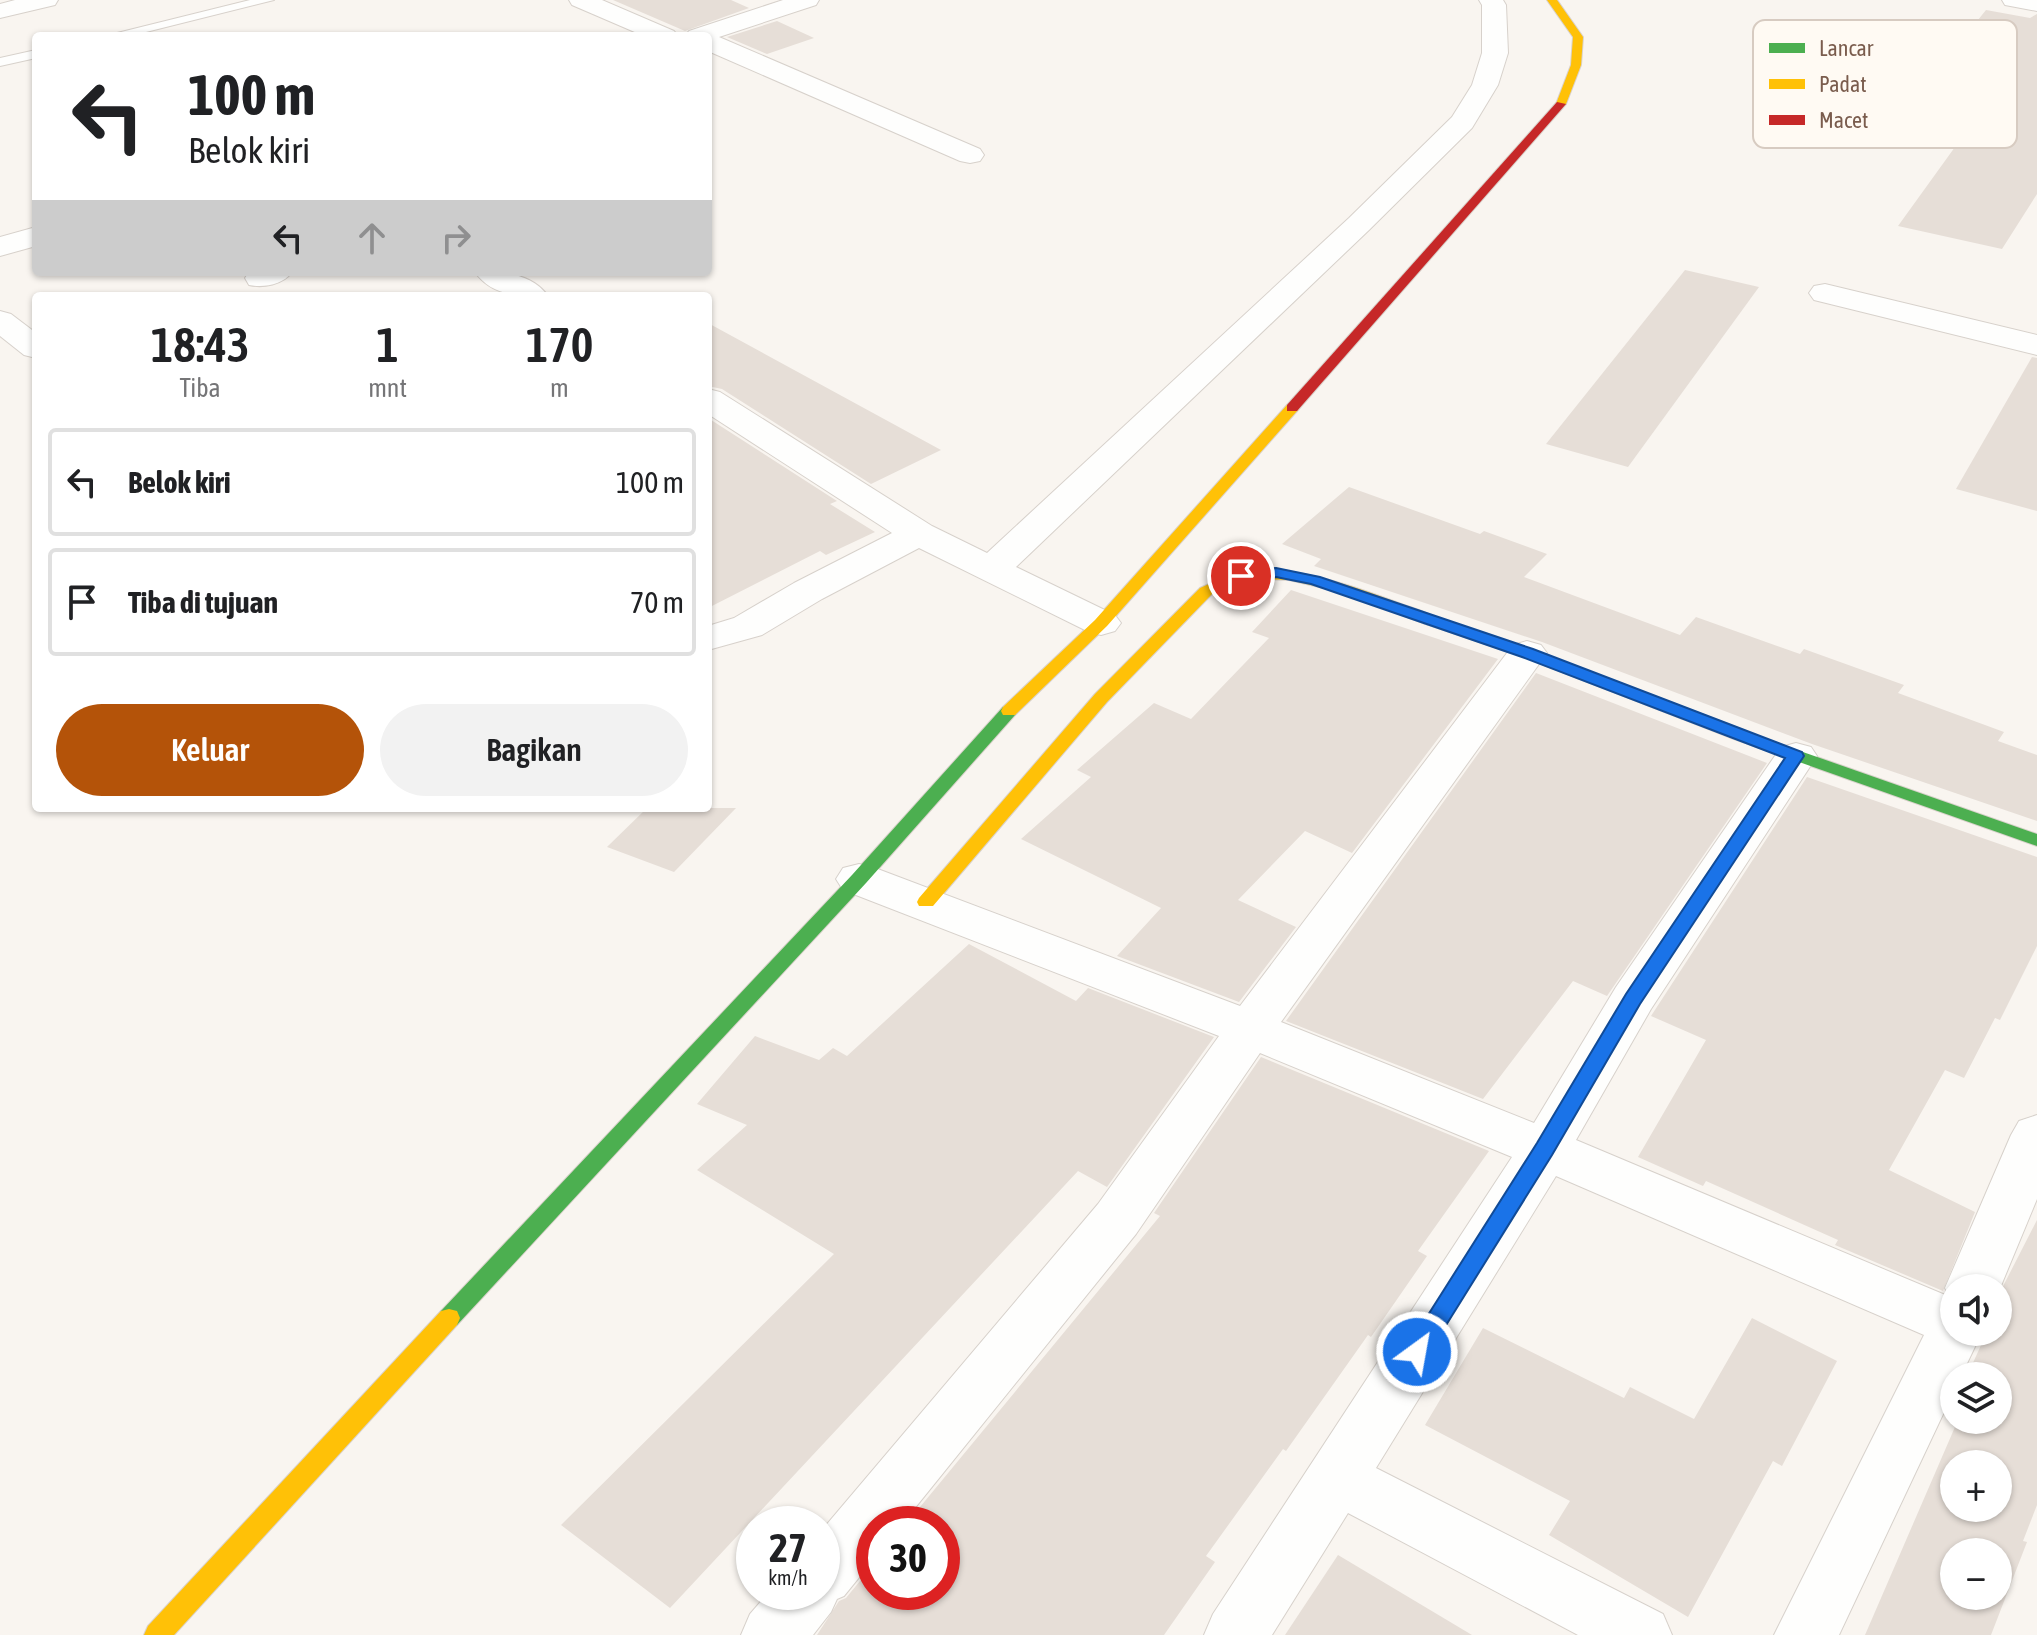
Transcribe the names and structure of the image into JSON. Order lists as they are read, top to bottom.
{
  "legend": ["Lancar", "Padat", "Macet"],
  "page": {
    "turn": ["100 m", "Belok kiri"],
    "eta": [
      "18:43",
      "Tiba",
      "1",
      "mnt",
      "170",
      "m"
    ],
    "list": [
      {
        "name": "Belok kiri",
        "value": "100 m"
      },
      {
        "name": "Tiba di tujuan",
        "value": "70 m"
      }
    ],
    "buttons": ["Keluar", "Bagikan"],
    "map_buttons": ["+", "−"],
    "speed": "27 km/h",
    "limit": "30"
  }
}
